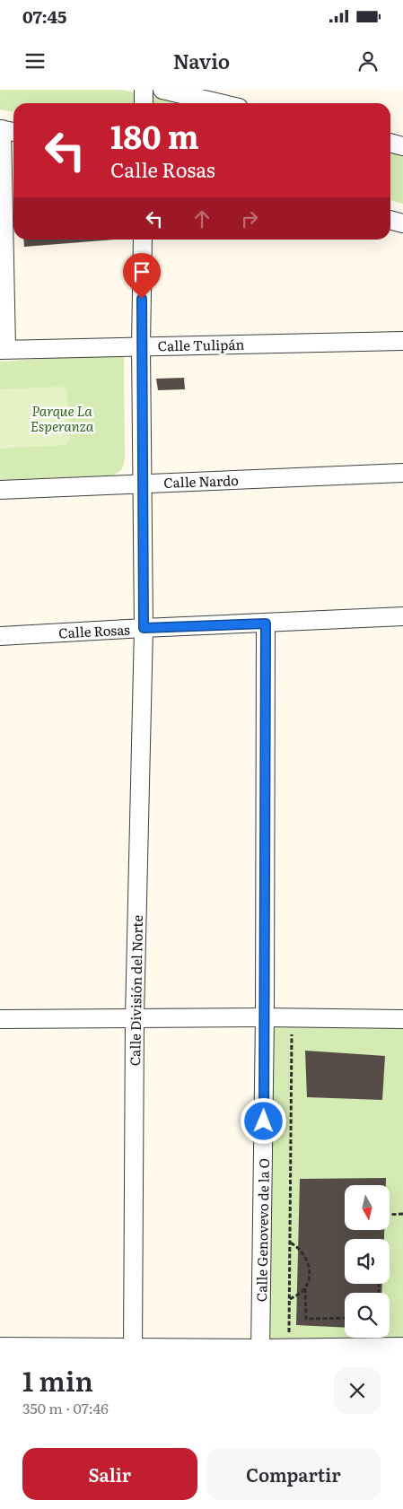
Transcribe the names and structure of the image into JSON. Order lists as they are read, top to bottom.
{
  "streets": {
    "street": [
      "Calle Tulipán",
      "Calle Nardo",
      "Calle Rosas",
      "Calle División del Norte",
      "Calle Genovevo de la O"
    ]
  },
  "crossings": [
    ["Calle Tulipán", "Calle División del Norte"],
    ["Calle Nardo", "Calle División del Norte"],
    ["Calle Rosas", "Calle División del Norte"],
    ["Calle Rosas", "Calle Genovevo de la O"]
  ],
  "parks": ["Parque La Esperanza"],
  "north": "bottom",
  "page": {
    "status": "07:45",
    "header": "Navio",
    "turn": ["180 m", "Calle Rosas"],
    "heading": ["1 min", "350 m · 07:46"],
    "buttons": ["Salir", "Compartir"]
  }
}
